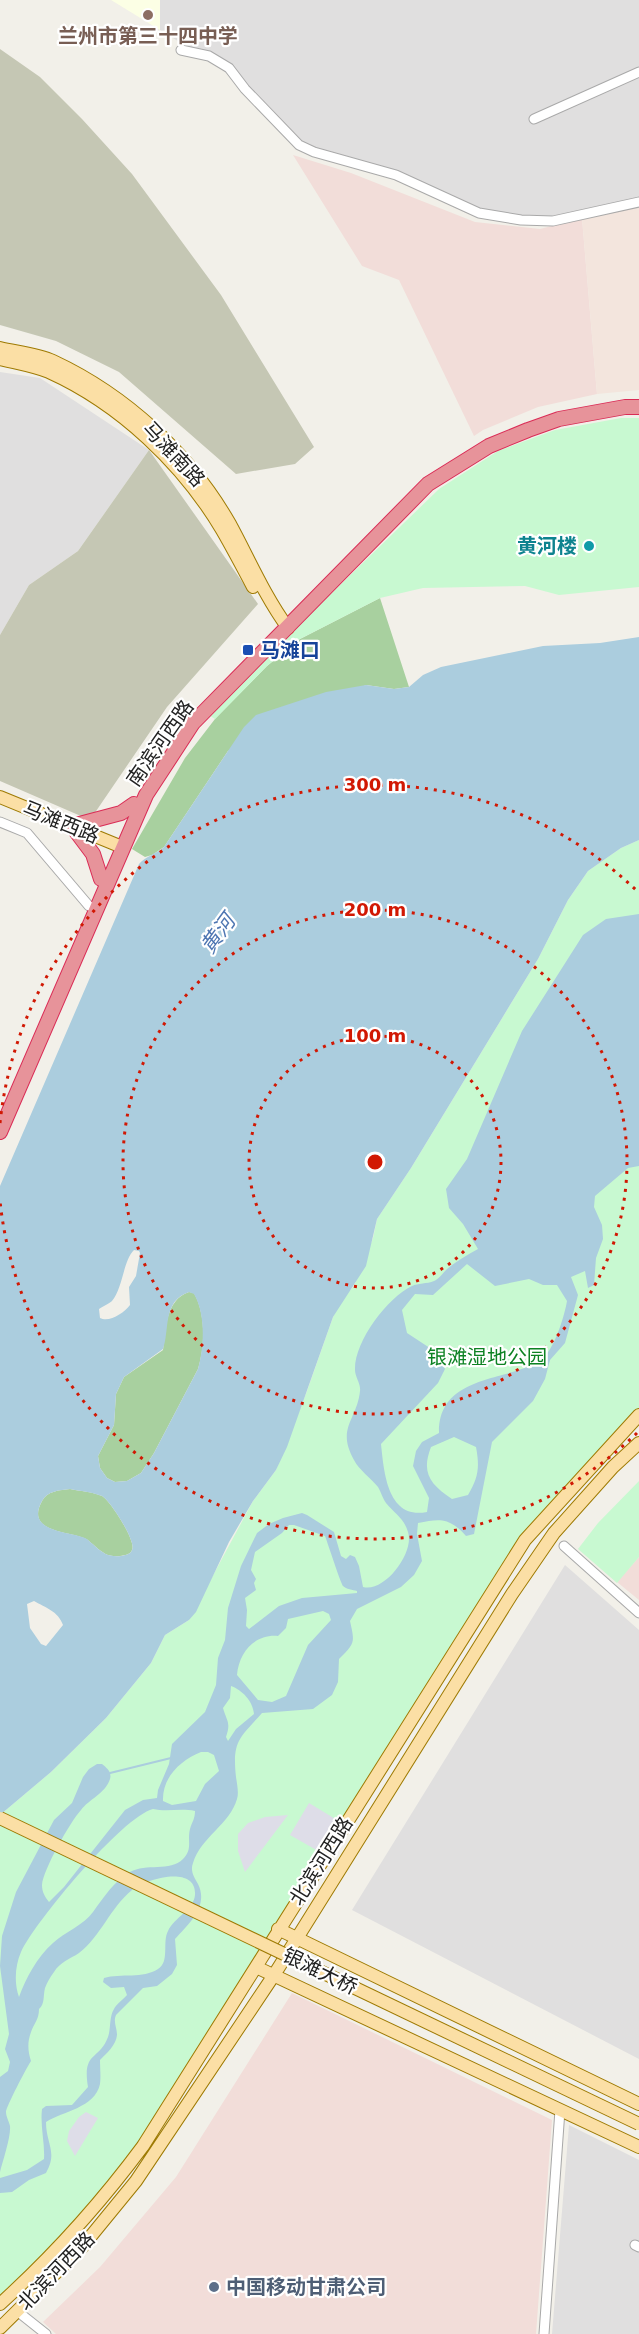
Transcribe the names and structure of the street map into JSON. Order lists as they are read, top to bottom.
{
  "streets": {
    "highway": ["南滨河西路"],
    "main road": [
      "马滩南路",
      "马滩西路",
      "北滨河西路",
      "银滩大桥"
    ]
  },
  "crossings": [
    ["马滩南路", "南滨河西路"],
    ["南滨河西路", "马滩西路"]
  ],
  "water": ["黄河"],
  "parks": ["银滩湿地公园"],
  "places": {
    "other": ["兰州市第三十四中学", "黄河楼", "中国移动甘肃公司"],
    "transit": ["马滩口"]
  },
  "rings": ["300 m", "200 m", "100 m"]
}
